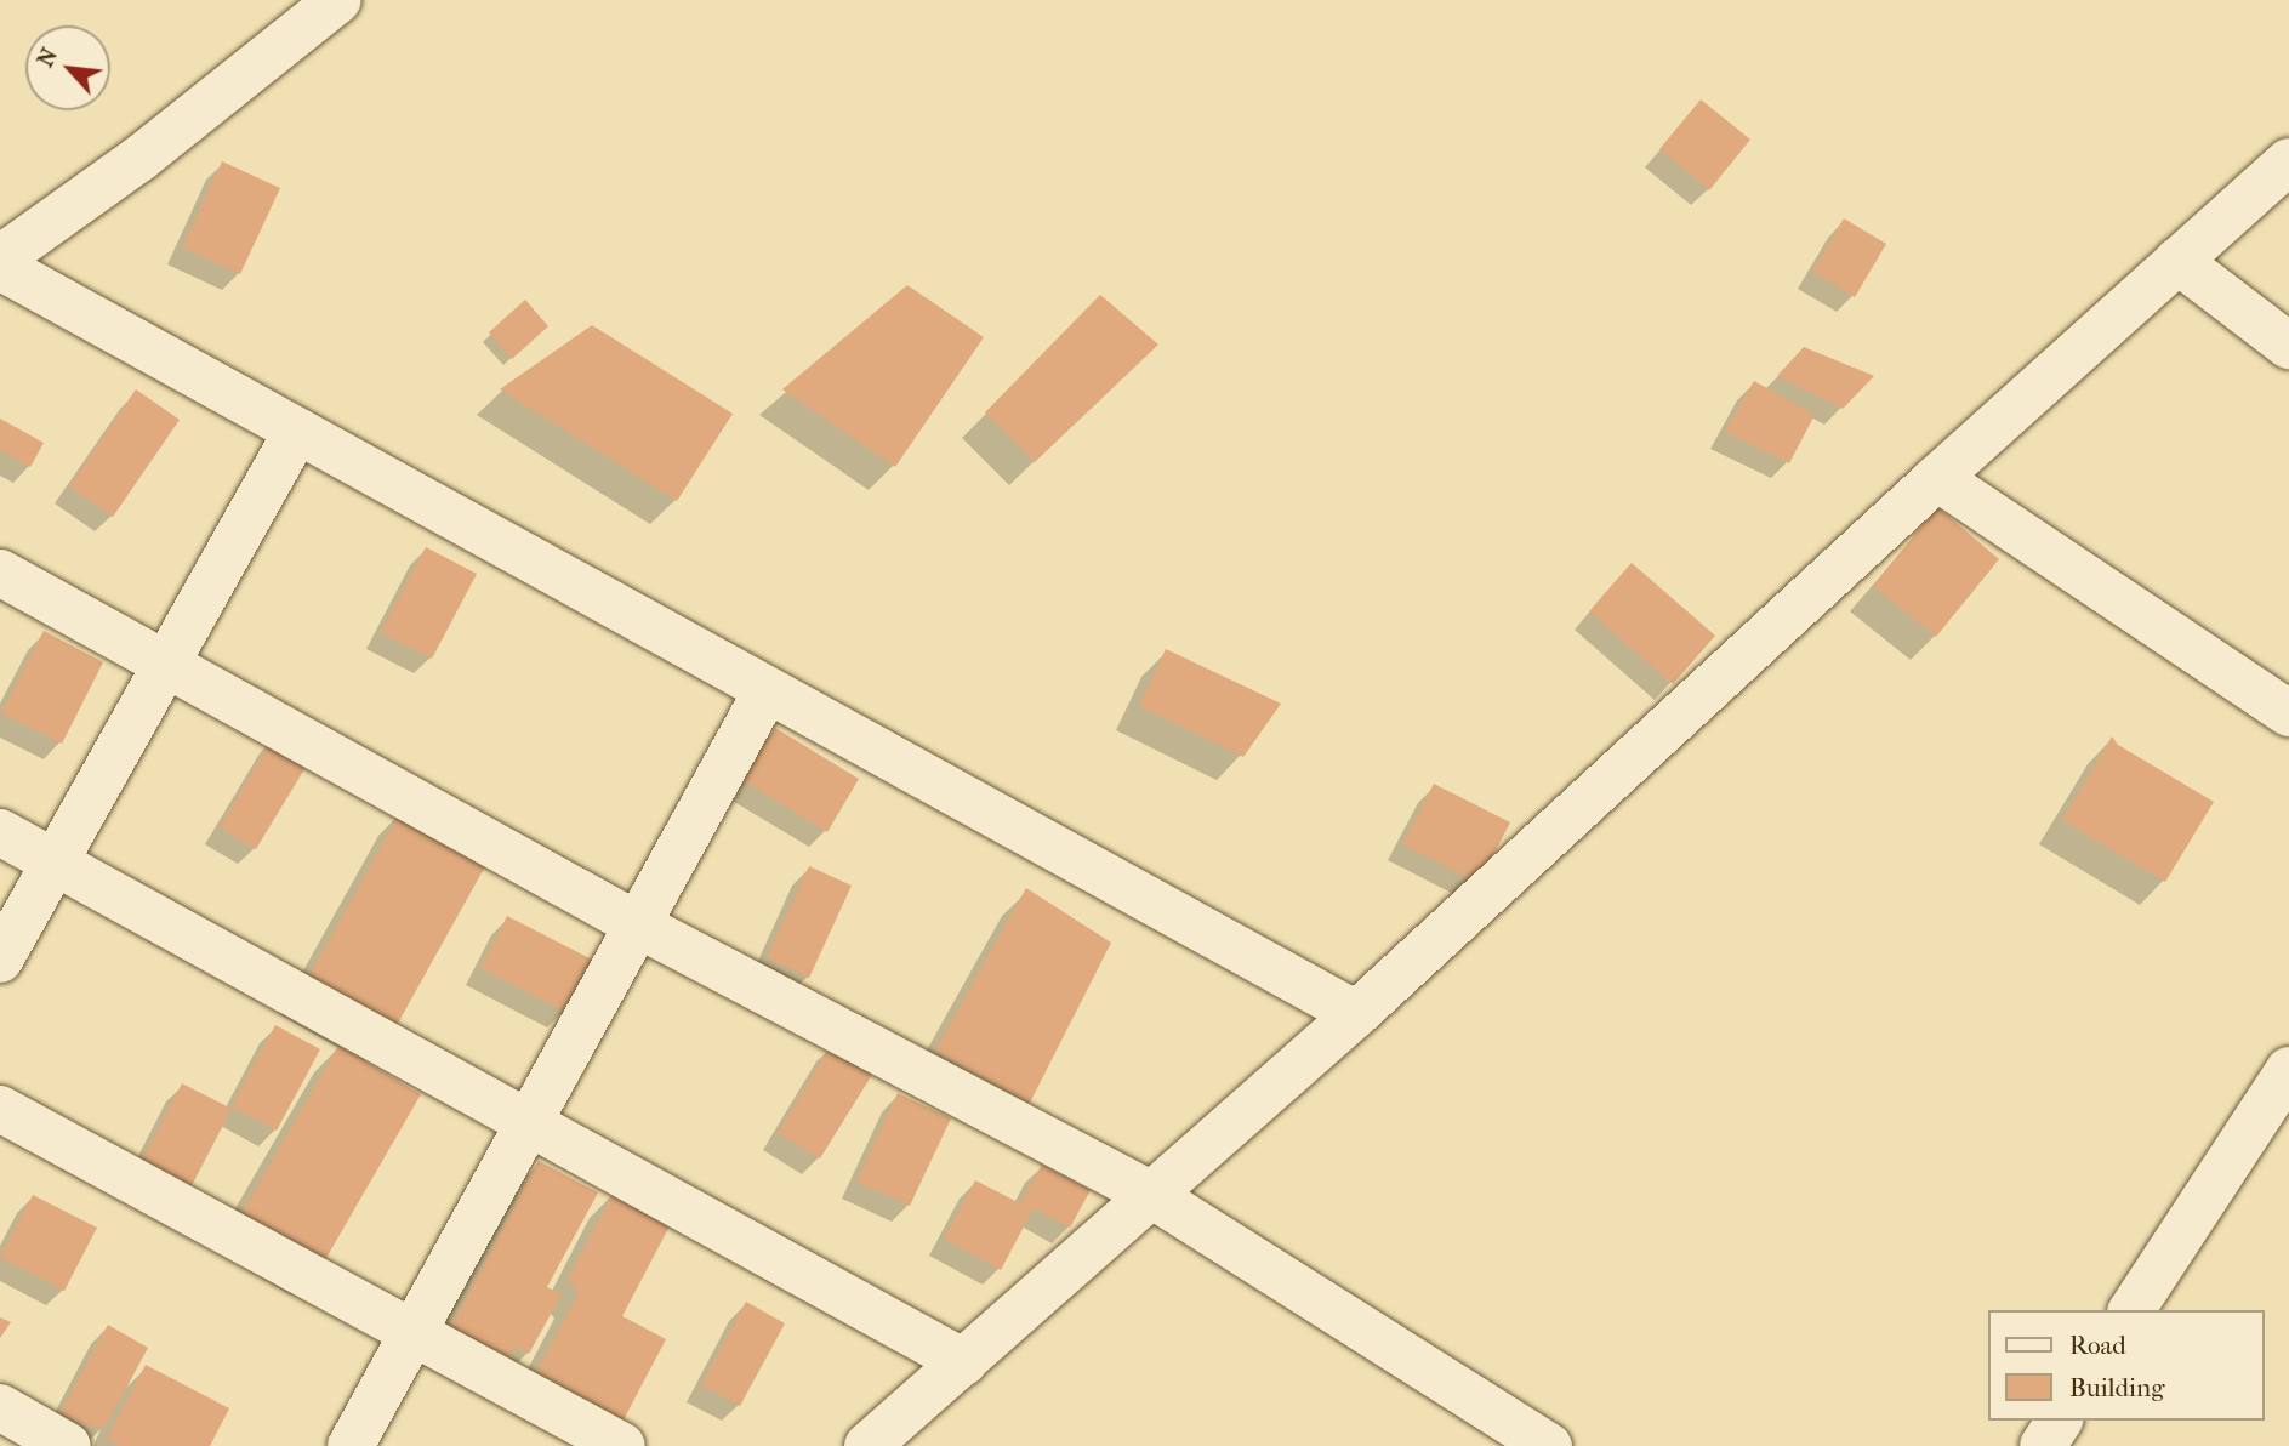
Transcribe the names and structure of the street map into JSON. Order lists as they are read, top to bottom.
{
  "legend": ["Road", "Building"],
  "north": "top left"
}
